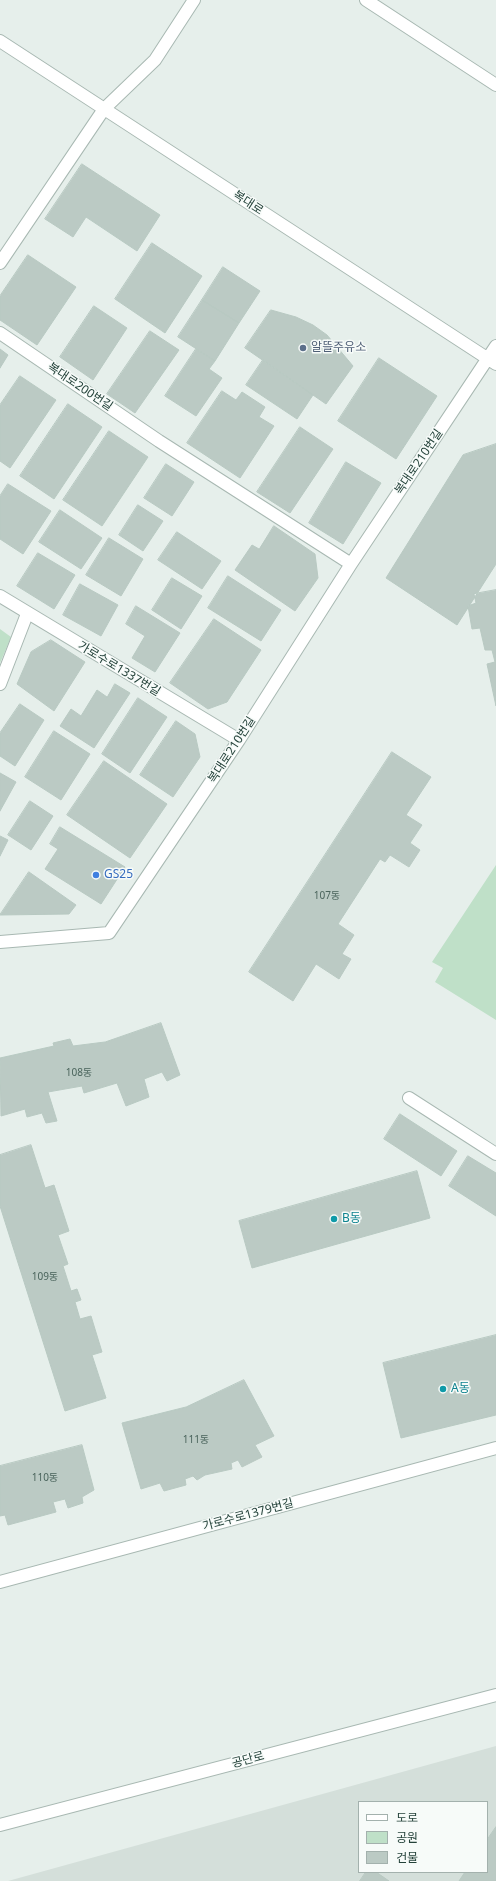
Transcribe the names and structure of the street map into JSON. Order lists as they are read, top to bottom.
{
  "streets": {
    "street": [
      "복대로",
      "복대로200번길",
      "복대로210번길",
      "가로수로1337번길",
      "가로수로1379번길",
      "공단로"
    ]
  },
  "crossings": [
    ["복대로", "복대로210번길"],
    ["복대로200번길", "복대로210번길"],
    ["복대로210번길", "가로수로1337번길"]
  ],
  "places": [
    "알뜰주유소",
    "GS25",
    "B동",
    "A동"
  ],
  "house_numbers": [
    "107동",
    "108동",
    "109동",
    "111동",
    "110동"
  ],
  "legend": ["도로", "공원", "건물"]
}
